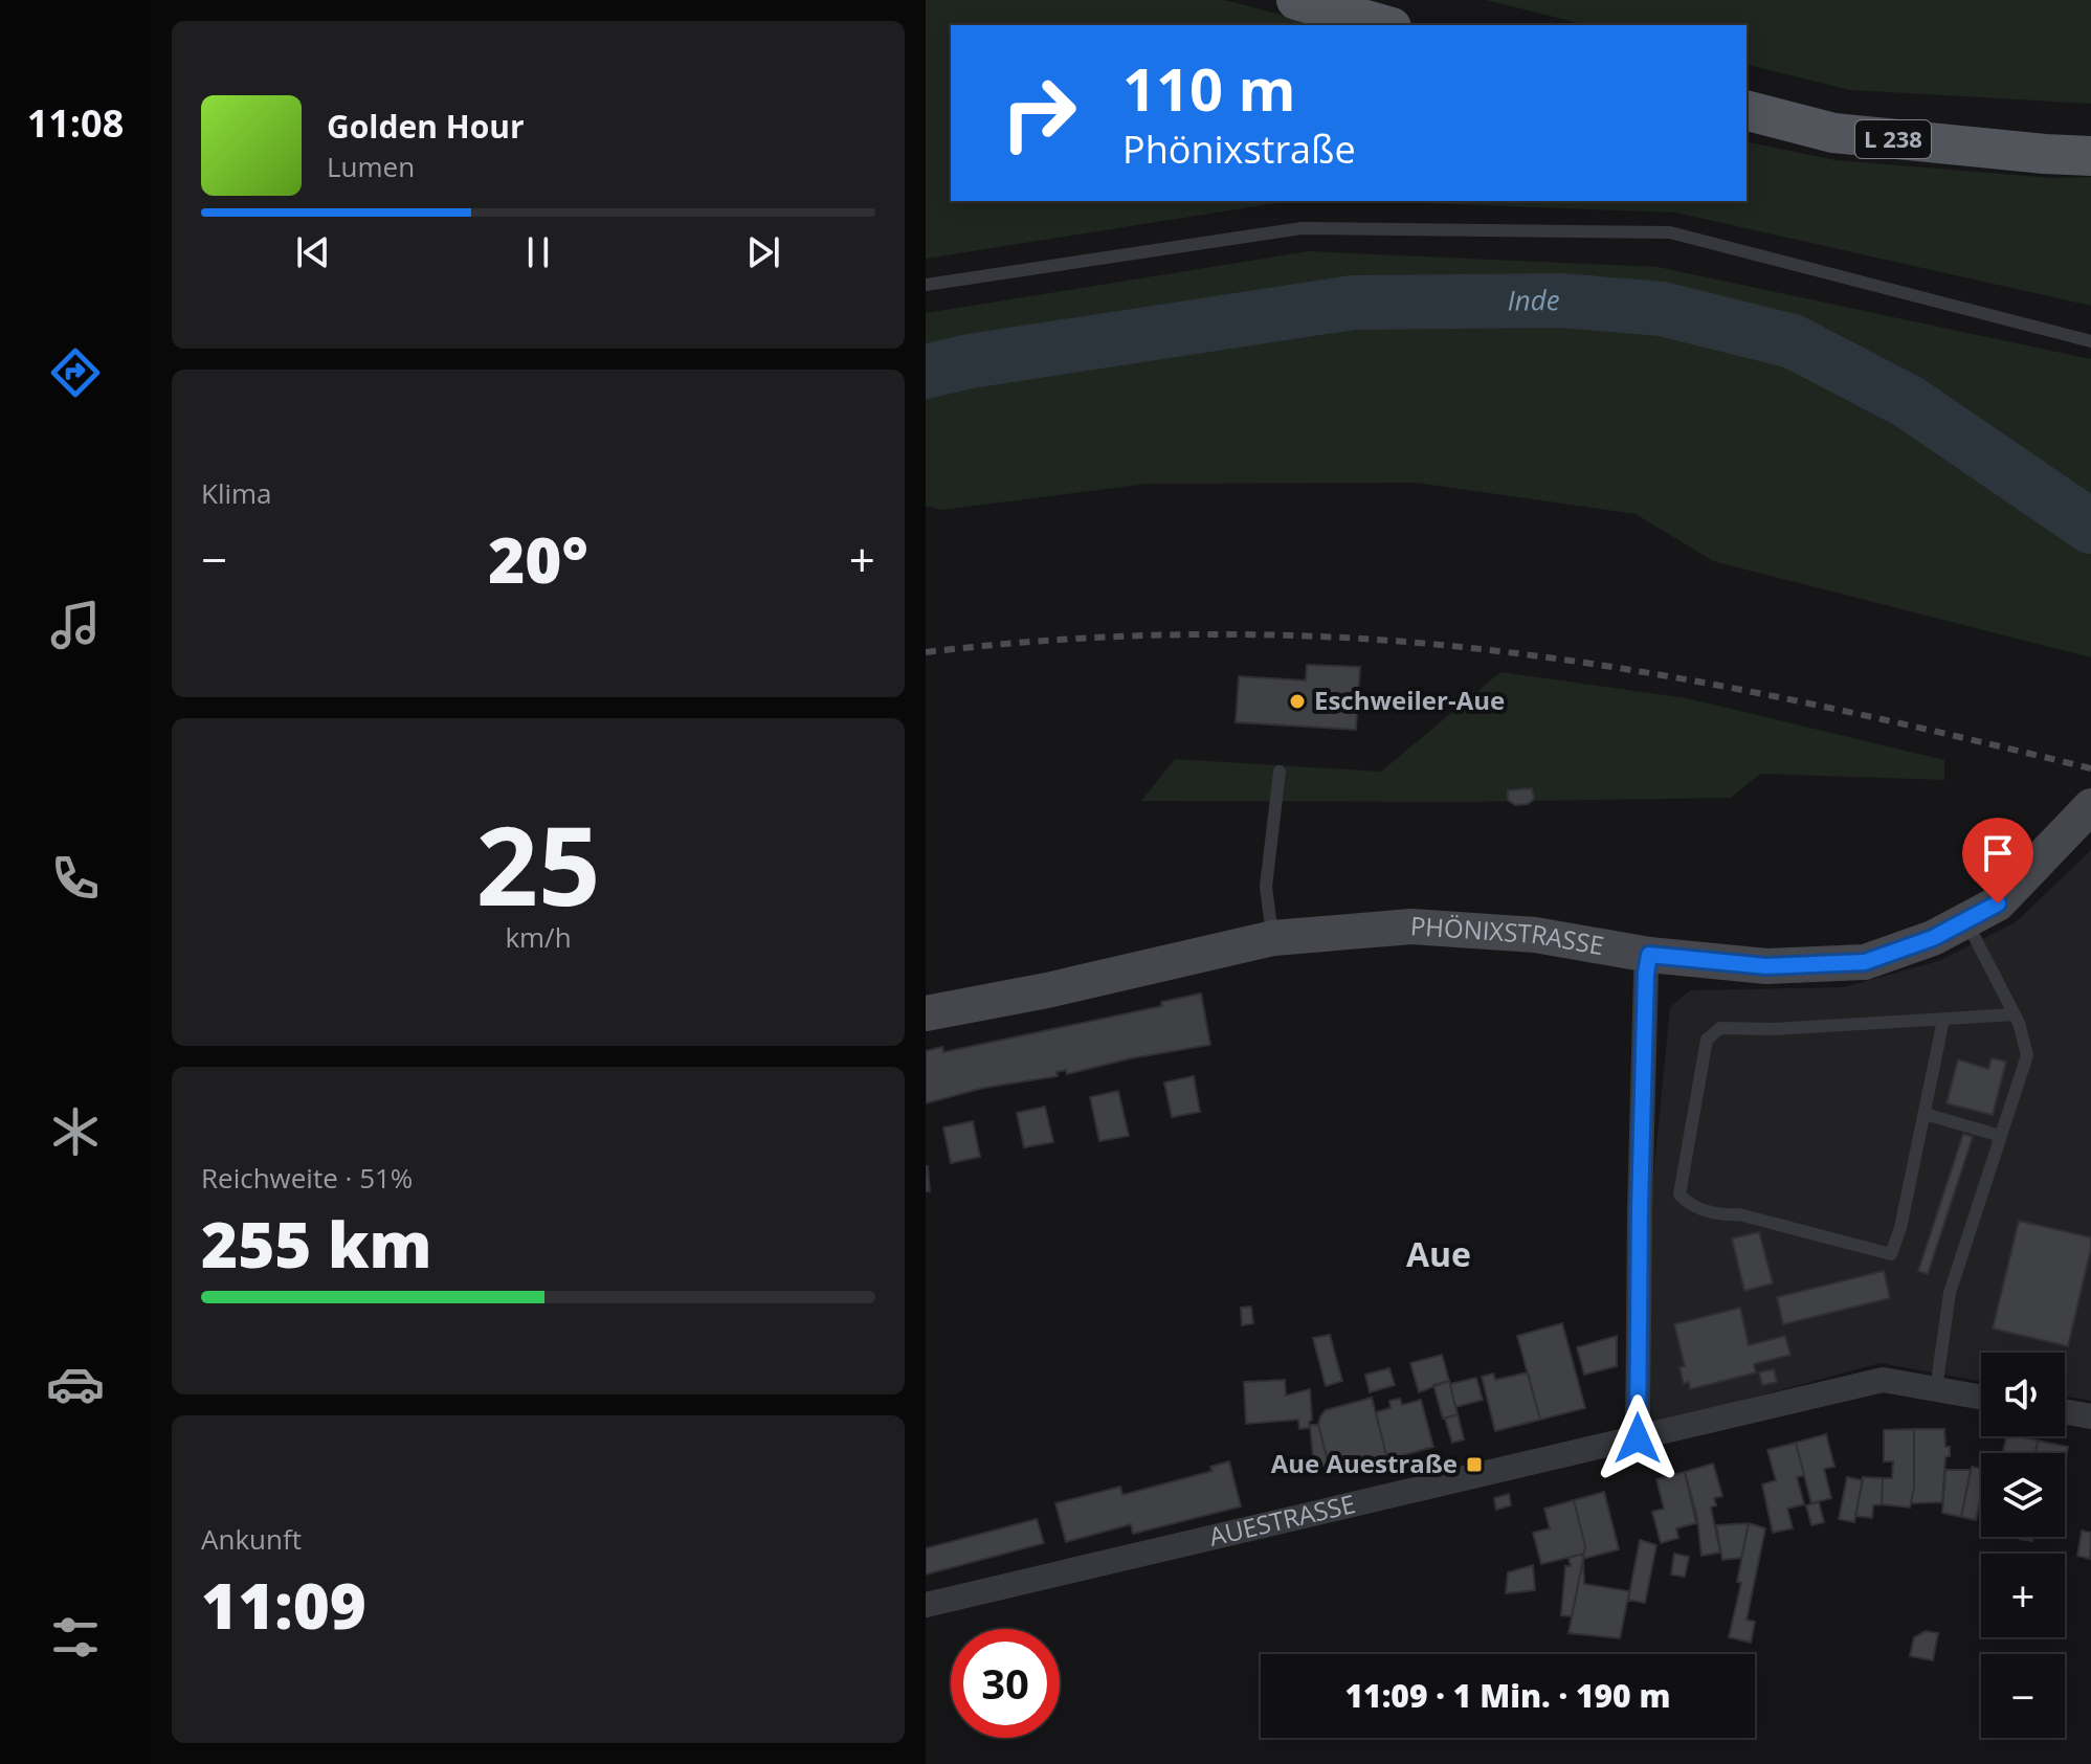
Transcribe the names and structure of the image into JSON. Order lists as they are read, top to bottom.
{
  "streets": {
    "main road": ["L 238", "PHÖNIXSTRASSE"],
    "street": ["AUESTRASSE"]
  },
  "districts": ["Aue"],
  "water": ["Inde"],
  "places": {
    "other": ["Eschweiler-Aue"],
    "transit": ["Aue Auestraße"]
  },
  "page": {
    "tabs": "11:08",
    "turn": ["110 m", "Phönixstraße"],
    "song": ["Golden Hour", "Lumen"],
    "tile": [
      "Klima",
      ["25", "km/h"],
      ["Reichweite · 51%", "255 km"],
      ["Ankunft", "11:09"]
    ],
    "heat": ["−", "20°", "+"],
    "map_buttons": ["+", "−"],
    "limit": "30",
    "trip": "11:09 · 1 Min. · 190 m"
  }
}
